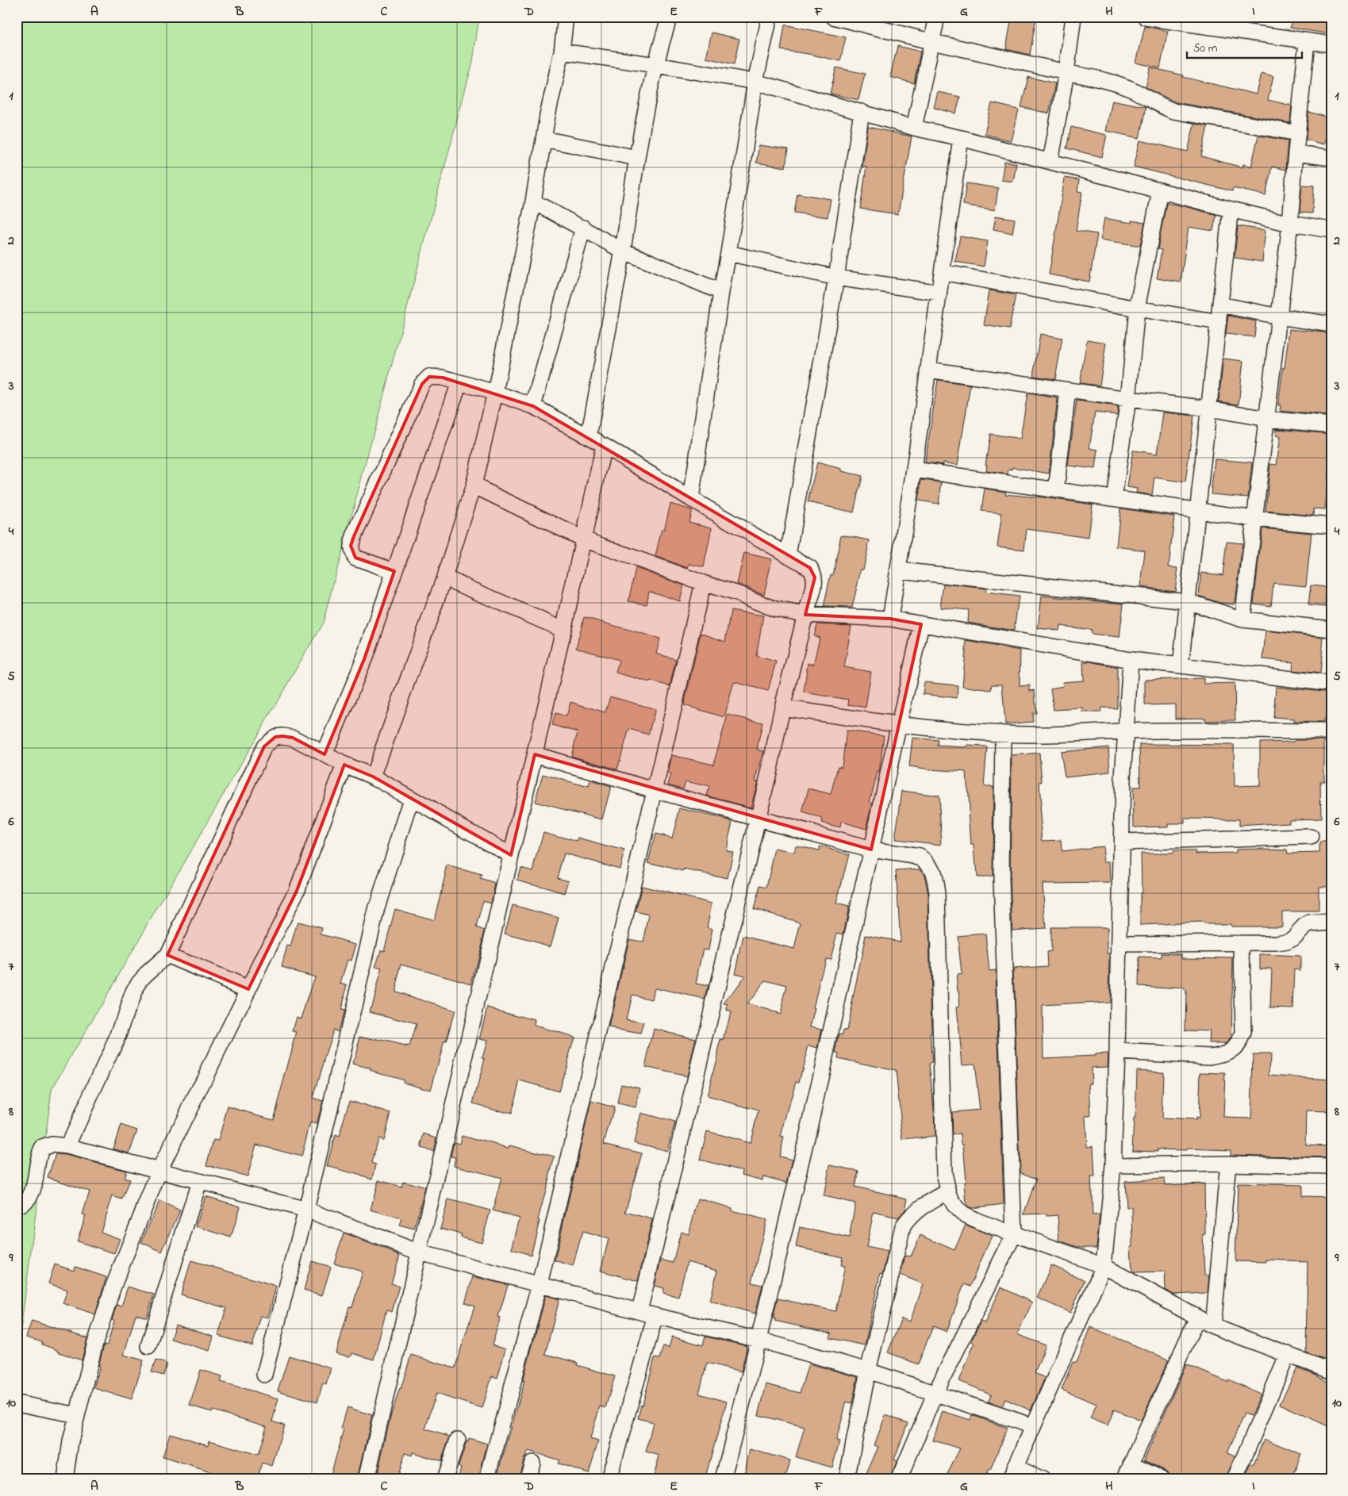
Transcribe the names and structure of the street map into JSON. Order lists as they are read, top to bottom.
{
  "scale_bar": "50 m",
  "grid": {
    "columns": [
      "A",
      "B",
      "C",
      "D",
      "E",
      "F",
      "G",
      "H",
      "I"
    ],
    "rows": [
      "1",
      "2",
      "3",
      "4",
      "5",
      "6",
      "7",
      "8",
      "9",
      "10"
    ]
  }
}
